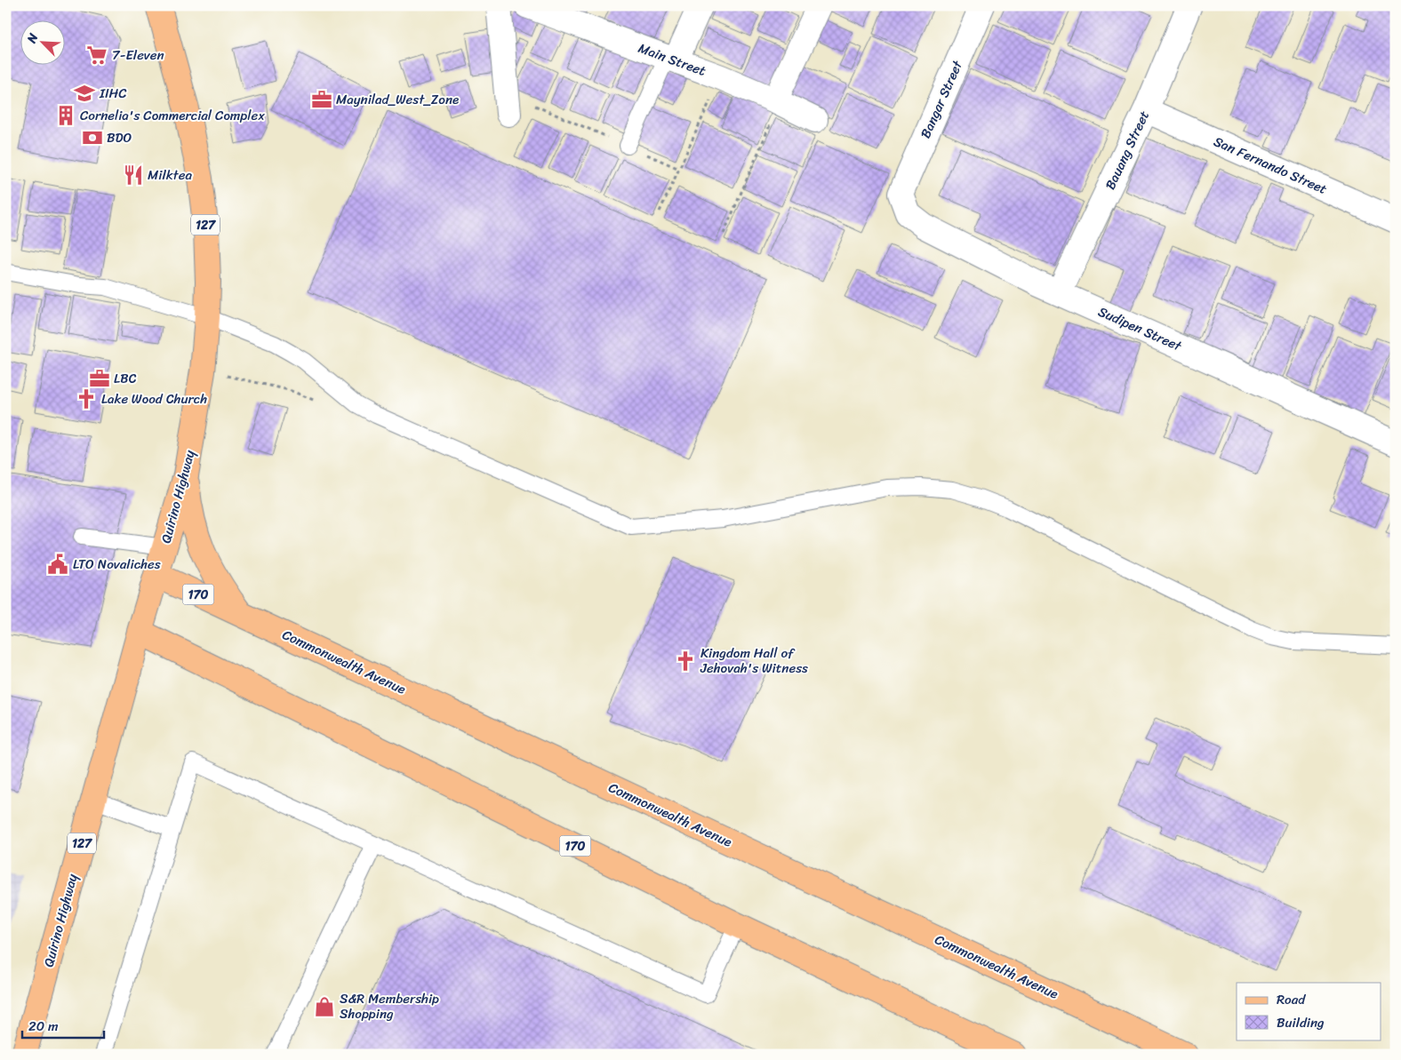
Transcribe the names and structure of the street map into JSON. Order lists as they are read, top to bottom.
{
  "streets": {
    "main road": [
      "127",
      "Quirino Highway",
      "170",
      "Commonwealth Avenue"
    ],
    "street": [
      "Main Street",
      "Bangar Street",
      "Bauang Street",
      "San Fernando Street",
      "Sudipen Street"
    ]
  },
  "crossings": [
    ["Bangar Street", "Sudipen Street"],
    ["Bauang Street", "San Fernando Street"],
    ["Bauang Street", "Sudipen Street"],
    ["Quirino Highway", "170"],
    ["Quirino Highway", "Commonwealth Avenue"]
  ],
  "places": {
    "supermarket": ["7-Eleven"],
    "school or university": ["IIHC"],
    "office": ["Maynilad_West_Zone", "LBC"],
    "building": ["Cornelia's Commercial Complex"],
    "bank": ["BDO"],
    "restaurant": ["Milktea"],
    "church": ["Lake Wood Church", "Kingdom Hall of Jehovah's Witness"],
    "public building": ["LTO Novaliches"],
    "shop": ["S&R Membership Shopping"]
  },
  "legend": ["Road", "Building"],
  "scale_bar": "20 m",
  "north": "top left"
}
